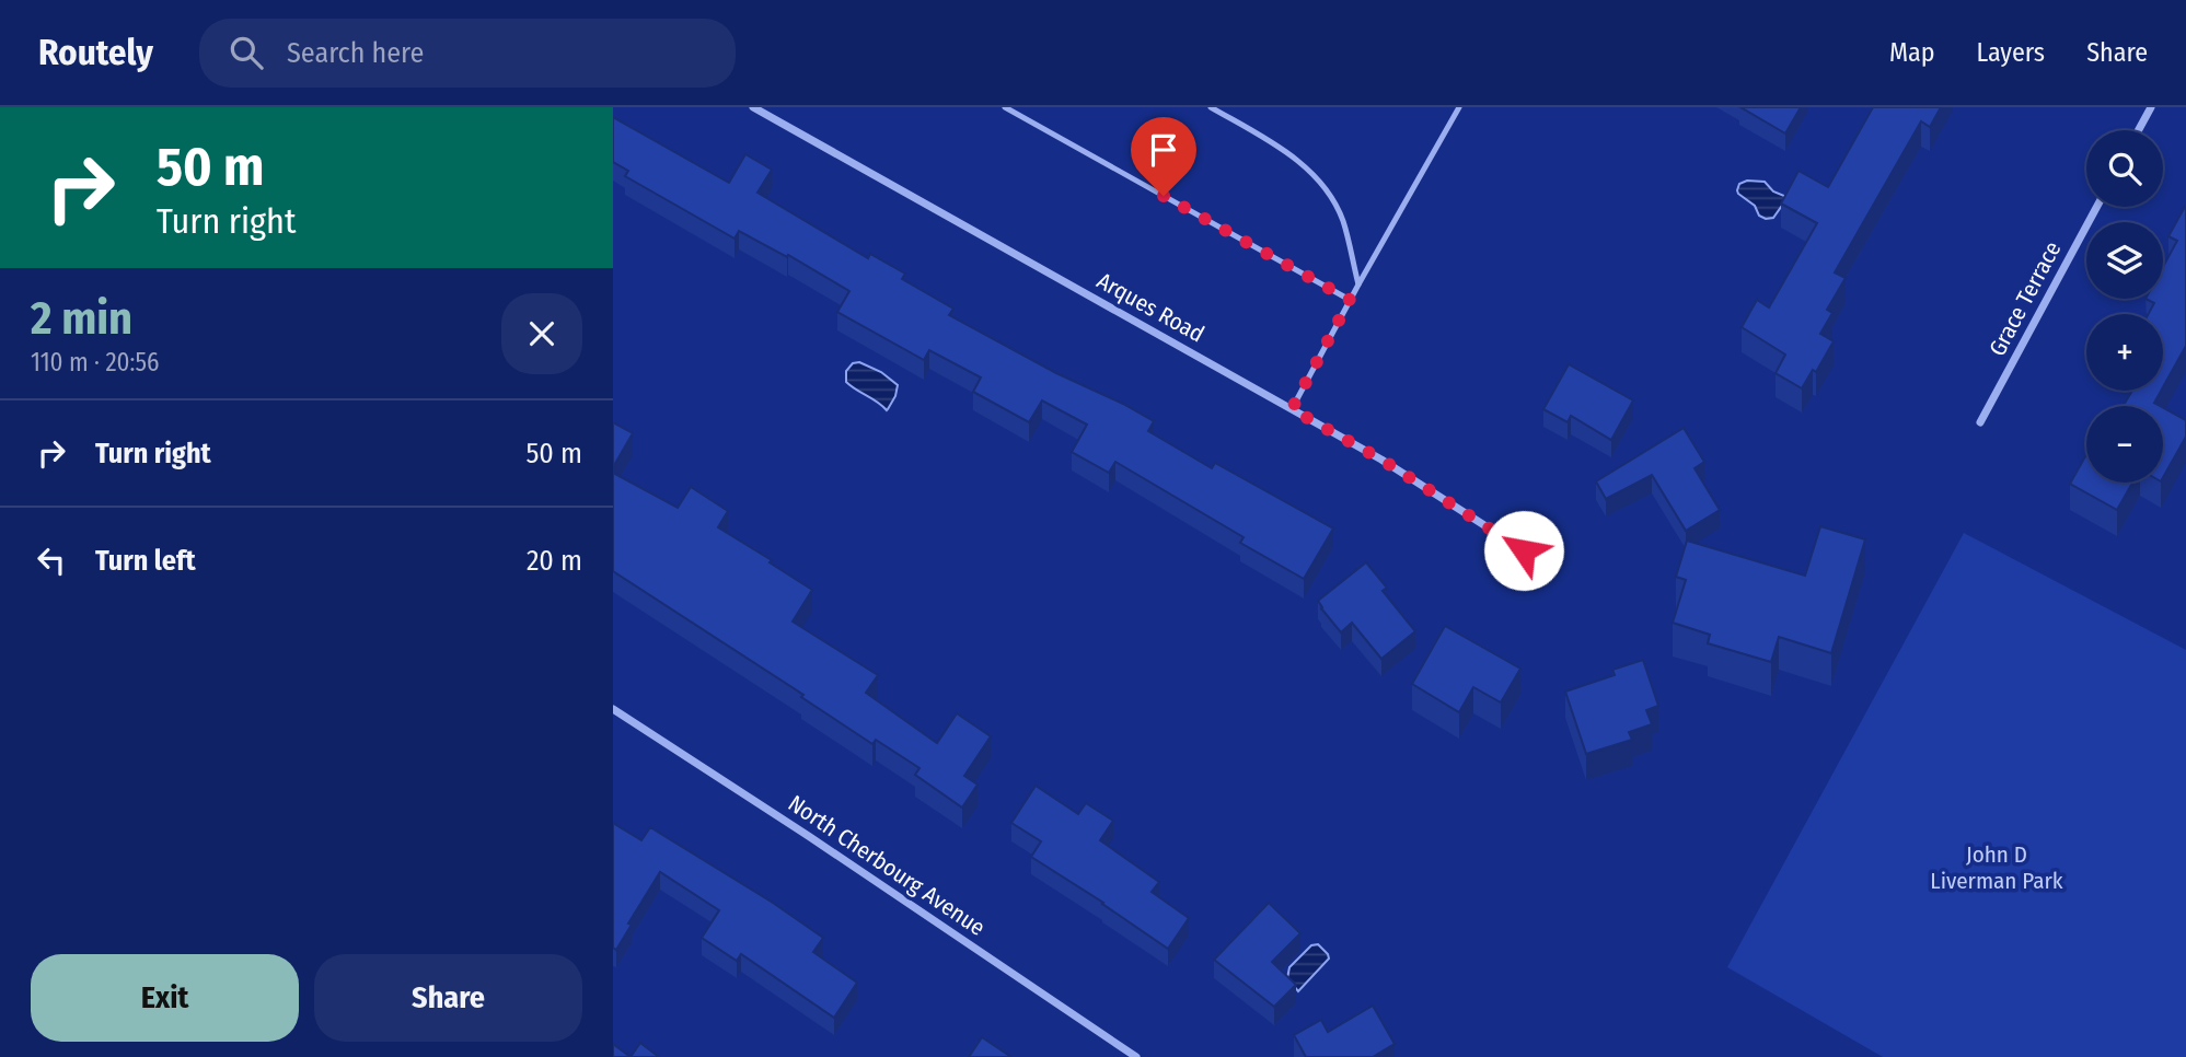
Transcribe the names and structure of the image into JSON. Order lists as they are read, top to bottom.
{
  "streets": {
    "street": ["Grace Terrace", "Arques Road", "North Cherbourg Avenue"]
  },
  "parks": ["John D Liverman Park"],
  "page": {
    "header": "Routely",
    "search": "Search here",
    "nav": ["Map", "Layers", "Share"],
    "turn": ["50 m", "Turn right"],
    "map_buttons": ["+", "−"],
    "heading": ["2 min", "110 m · 20:56"],
    "list": [
      {
        "name": "Turn right",
        "value": "50 m"
      },
      {
        "name": "Turn left",
        "value": "20 m"
      }
    ],
    "buttons": ["Exit", "Share"]
  }
}
